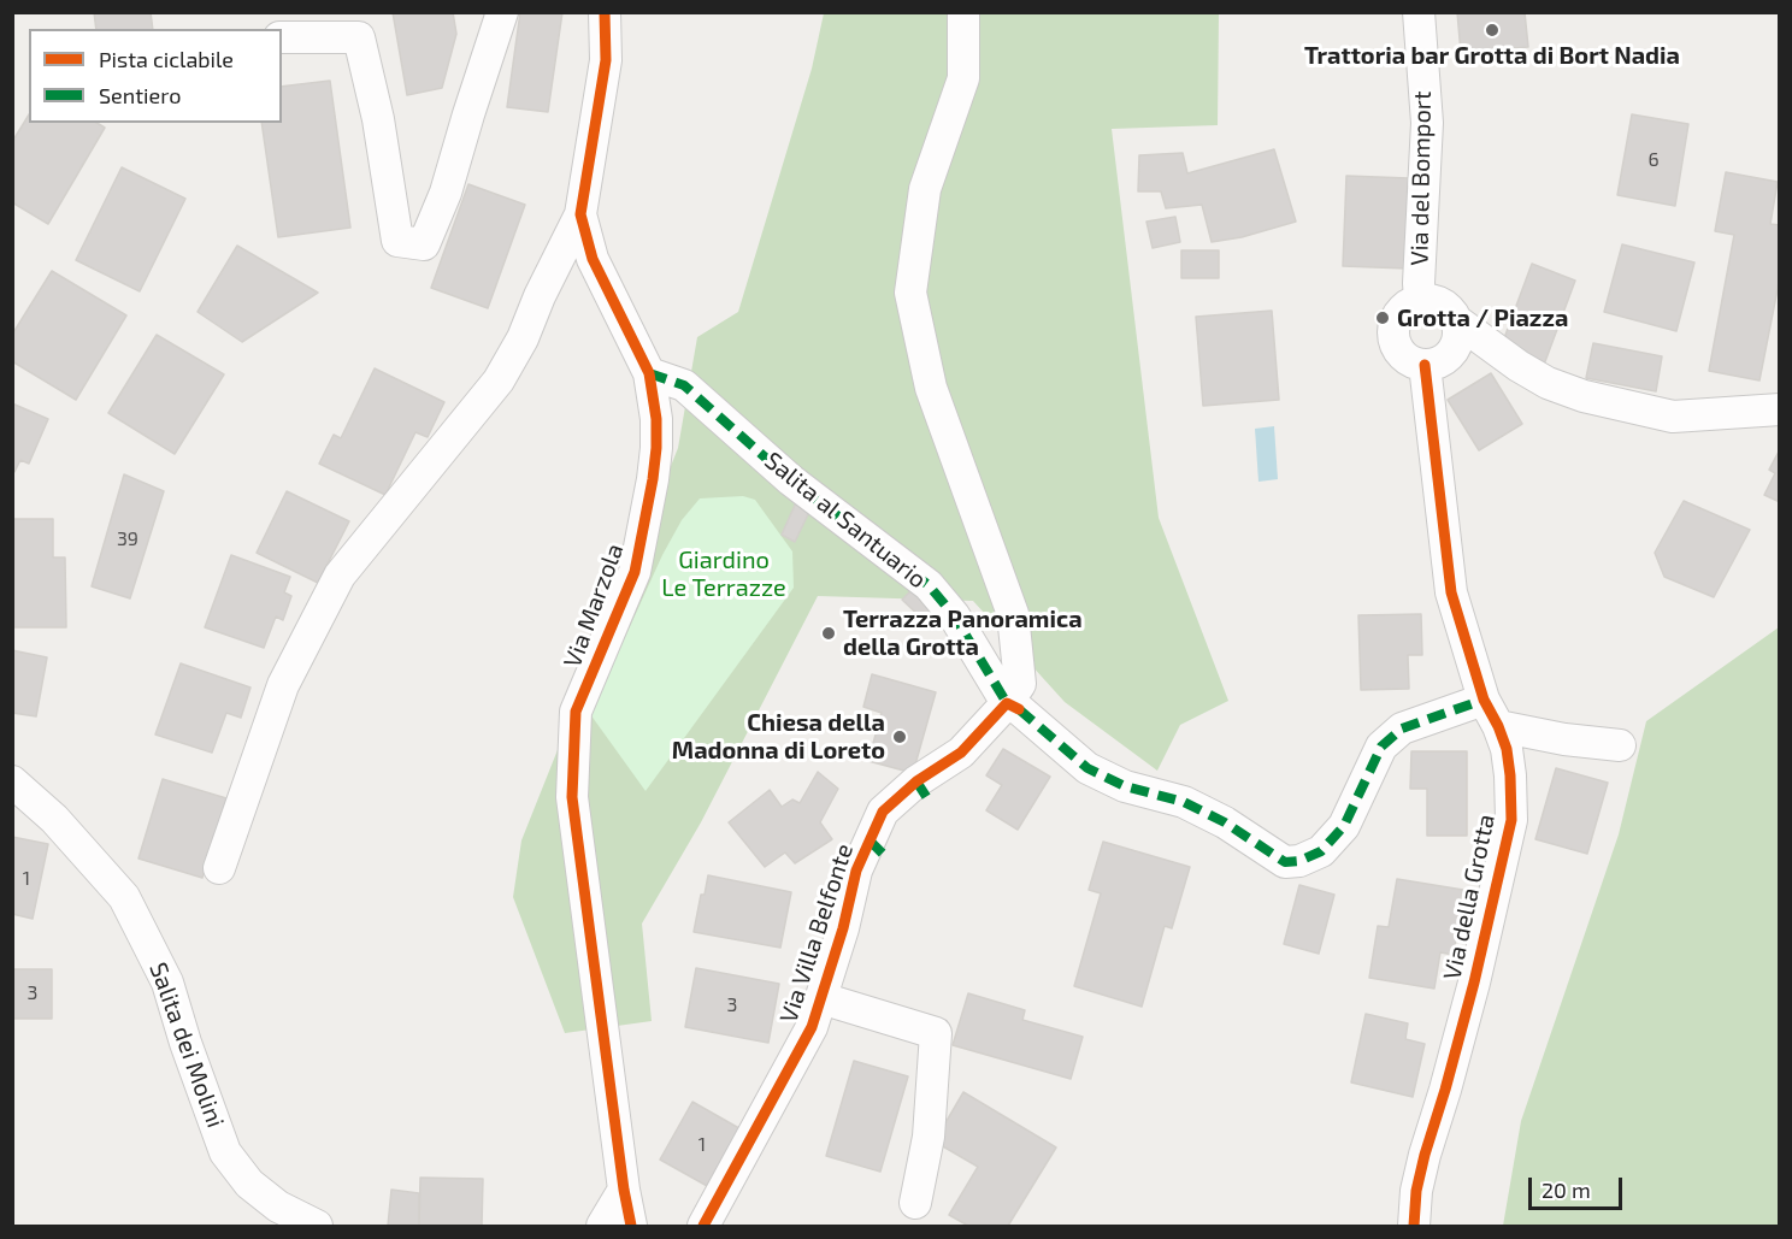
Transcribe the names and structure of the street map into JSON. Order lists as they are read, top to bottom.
{
  "streets": {
    "street": [
      "Via del Bomport",
      "Salita al Santuario",
      "Via Marzola",
      "Via della Grotta",
      "Via Villa Belfonte",
      "Salita dei Molini"
    ]
  },
  "crossings": [
    ["Via del Bomport", "Via della Grotta"],
    ["Salita al Santuario", "Via Marzola"],
    ["Salita al Santuario", "Via della Grotta"],
    ["Salita al Santuario", "Via Villa Belfonte"]
  ],
  "parks": ["Giardino Le Terrazze"],
  "places": [
    "Trattoria bar Grotta di Bort Nadia",
    "Grotta / Piazza",
    "Terrazza Panoramica della Grotta",
    "Chiesa della Madonna di Loreto"
  ],
  "house_numbers": [
    "6",
    "39",
    "1",
    "3",
    "3",
    "1"
  ],
  "legend": ["Pista ciclabile", "Sentiero"],
  "scale_bar": "20 m"
}
